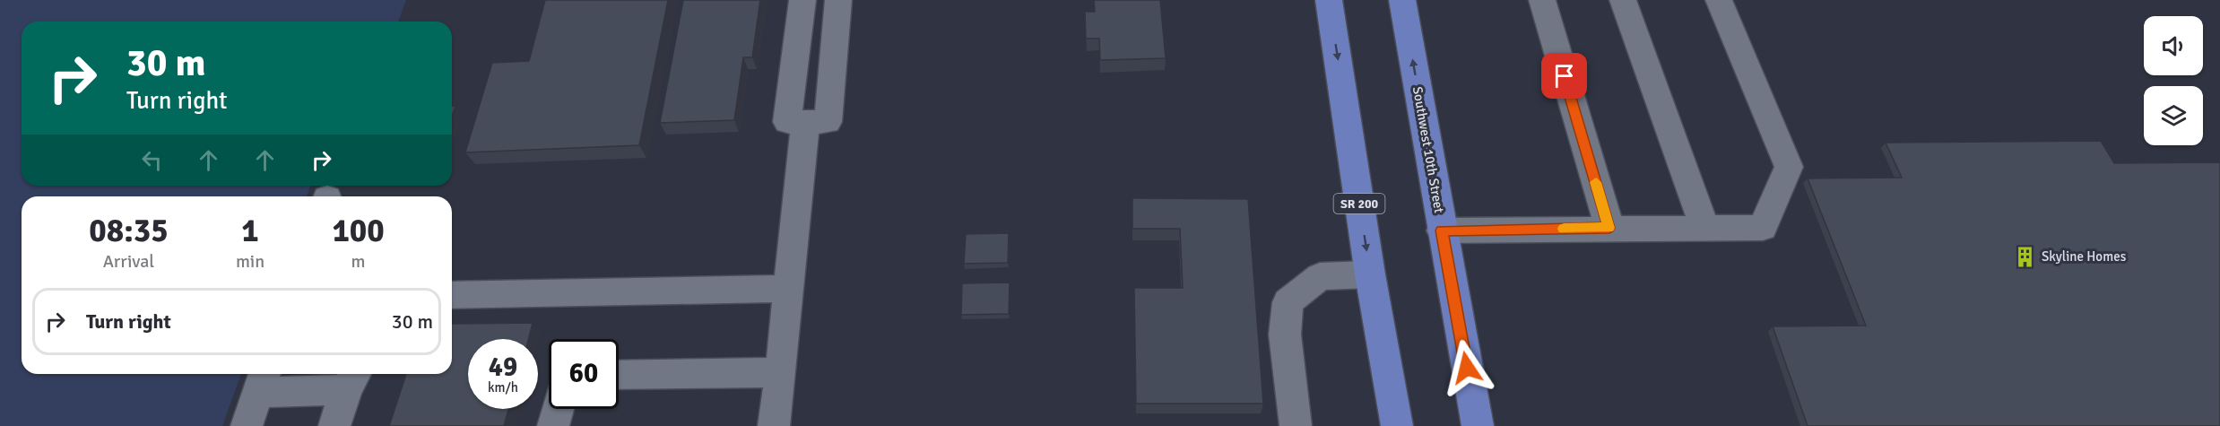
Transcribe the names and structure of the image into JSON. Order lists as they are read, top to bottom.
{
  "streets": {
    "main road": ["Southwest 10th Street", "SR 200"]
  },
  "places": {
    "building": ["Skyline Homes"]
  },
  "page": {
    "turn": ["30 m", "Turn right"],
    "eta": [
      "08:35",
      "Arrival",
      "1",
      "min",
      "100",
      "m"
    ],
    "list": [
      {
        "name": "Turn right",
        "value": "30 m"
      }
    ],
    "speed": "49 km/h",
    "limit": "60"
  }
}
